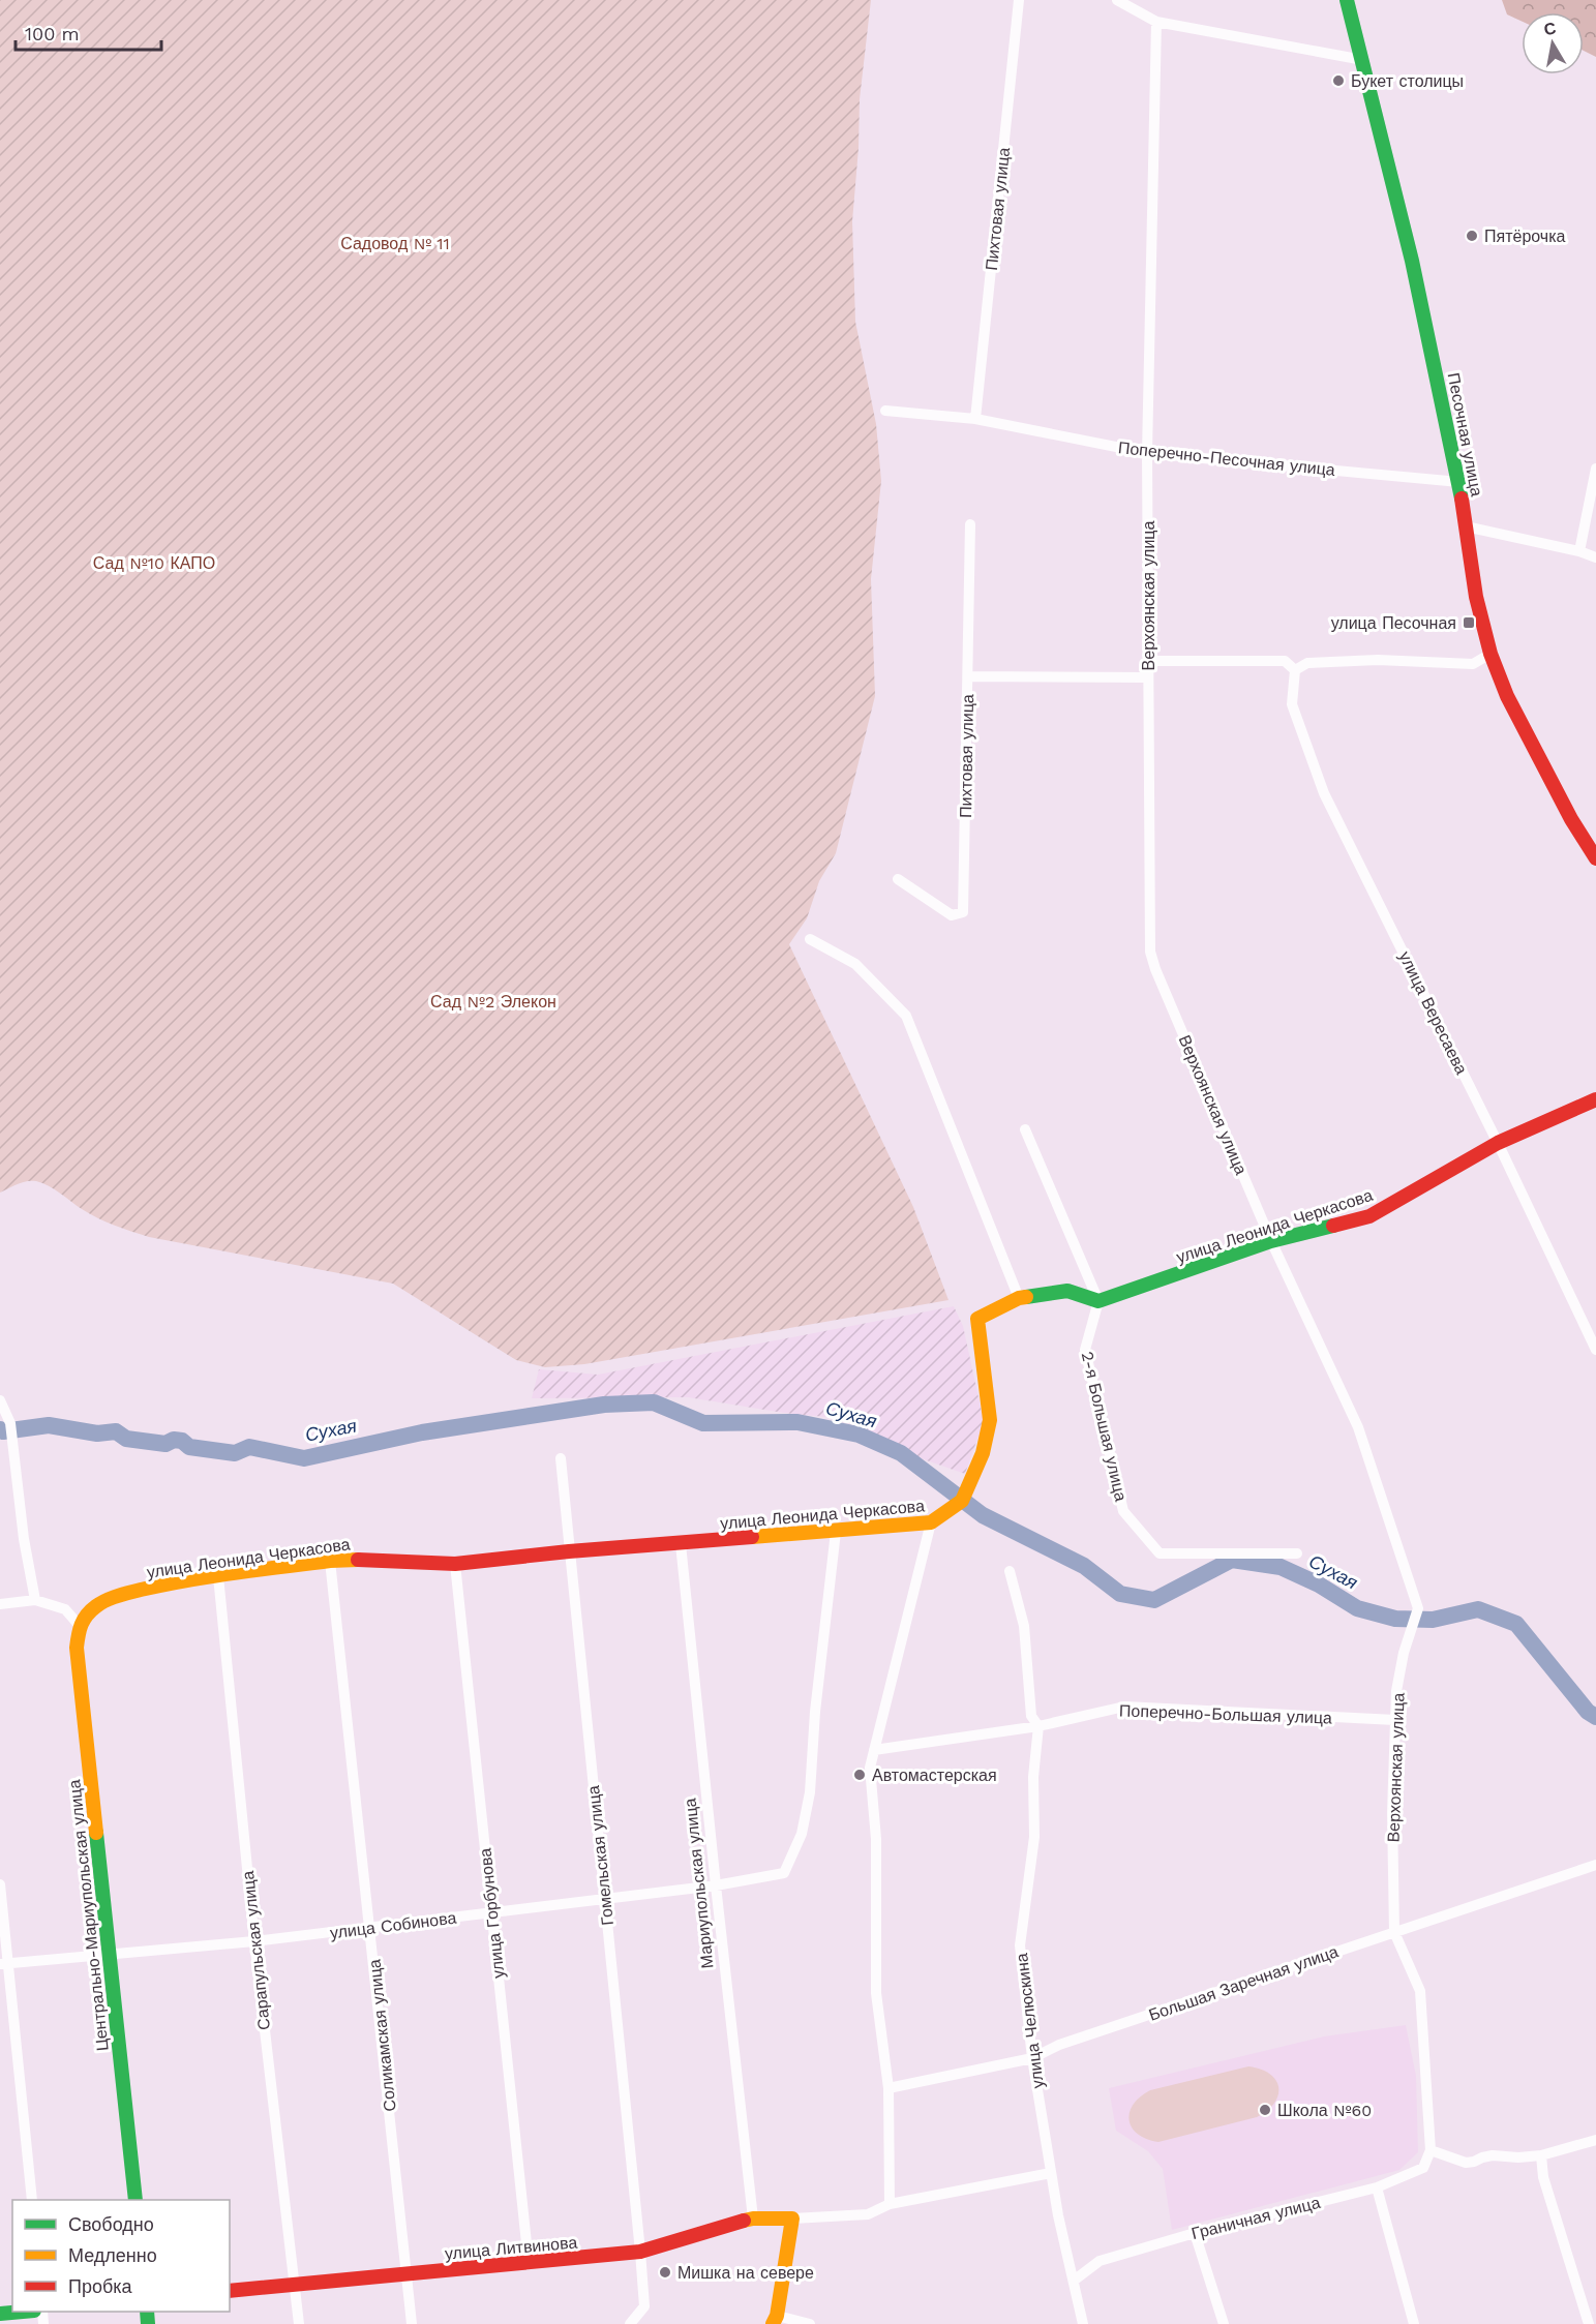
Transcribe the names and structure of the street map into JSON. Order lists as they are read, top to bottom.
{
  "streets": {
    "street": [
      "Пихтовая улица",
      "Песочная улица",
      "Поперечно-Песочная улица",
      "Верхоянская улица",
      "улица Вересаева",
      "улица Леонида Черкасова",
      "2-я Большая улица",
      "Поперечно-Большая улица",
      "Гомельская улица",
      "Мариупольская улица",
      "улица Горбунова",
      "Центрально-Мариупольская улица",
      "улица Собинова",
      "Сарапульская улица",
      "Большая Заречная улица",
      "улица Челюскина",
      "Соликамская улица",
      "Граничная улица",
      "улица Литвинова"
    ]
  },
  "crossings": [
    ["Пихтовая улица", "Поперечно-Песочная улица"],
    ["Песочная улица", "Поперечно-Песочная улица"],
    ["Поперечно-Песочная улица", "Верхоянская улица"],
    ["Верхоянская улица", "улица Леонида Черкасова"],
    ["Верхоянская улица", "Поперечно-Большая улица"],
    ["Верхоянская улица", "Большая Заречная улица"],
    ["Верхоянская улица", "Граничная улица"],
    ["улица Вересаева", "улица Леонида Черкасова"],
    ["улица Леонида Черкасова", "2-я Большая улица"],
    ["улица Леонида Черкасова", "Гомельская улица"],
    ["улица Леонида Черкасова", "Мариупольская улица"],
    ["улица Леонида Черкасова", "улица Горбунова"],
    ["улица Леонида Черкасова", "Центрально-Мариупольская улица"],
    ["улица Леонида Черкасова", "улица Собинова"],
    ["улица Леонида Черкасова", "Сарапульская улица"],
    ["улица Леонида Черкасова", "Соликамская улица"],
    ["Поперечно-Большая улица", "улица Челюскина"],
    ["Гомельская улица", "улица Собинова"],
    ["Гомельская улица", "улица Литвинова"],
    ["Мариупольская улица", "улица Собинова"],
    ["Мариупольская улица", "улица Литвинова"],
    ["улица Горбунова", "улица Собинова"],
    ["улица Горбунова", "улица Литвинова"],
    ["Центрально-Мариупольская улица", "улица Собинова"],
    ["улица Собинова", "Сарапульская улица"],
    ["улица Собинова", "Соликамская улица"],
    ["Сарапульская улица", "улица Литвинова"],
    ["Большая Заречная улица", "улица Челюскина"],
    ["улица Челюскина", "Граничная улица"],
    ["Соликамская улица", "улица Литвинова"]
  ],
  "water": ["Сухая"],
  "parks": ["Садовод № 11", "Сад №10 КАПО", "Сад №2 Элекон"],
  "places": {
    "other": [
      "Букет столицы",
      "Пятёрочка",
      "Автомастерская",
      "Школа №60",
      "Мишка на севере"
    ],
    "transit": ["улица Песочная"]
  },
  "legend": ["Свободно", "Медленно", "Пробка"],
  "scale_bar": "100 m",
  "north": "top"
}
